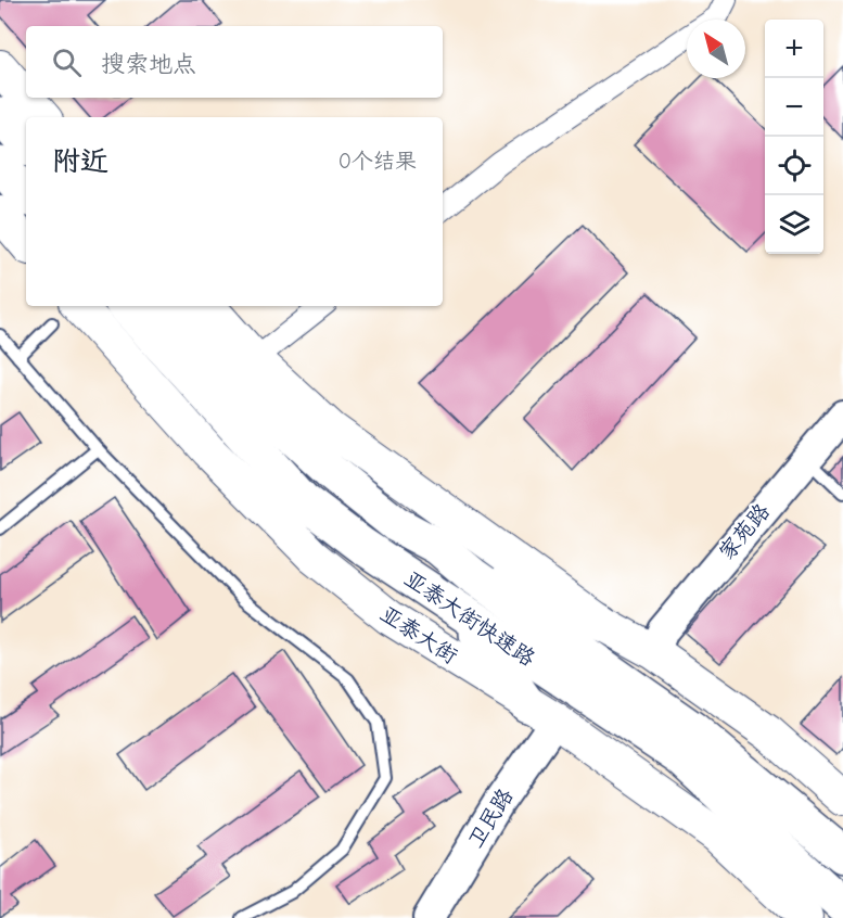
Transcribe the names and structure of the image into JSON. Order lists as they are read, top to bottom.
{
  "streets": {
    "highway": ["亚泰大街快速路"],
    "main road": ["亚泰大街"],
    "street": ["家苑路", "卫民路"]
  },
  "crossings": [
    ["亚泰大街", "卫民路"]
  ],
  "north": "top left",
  "page": {
    "map_buttons": ["+", "−"],
    "search": "搜索地点",
    "heading": ["附近", "0个结果"]
  }
}
